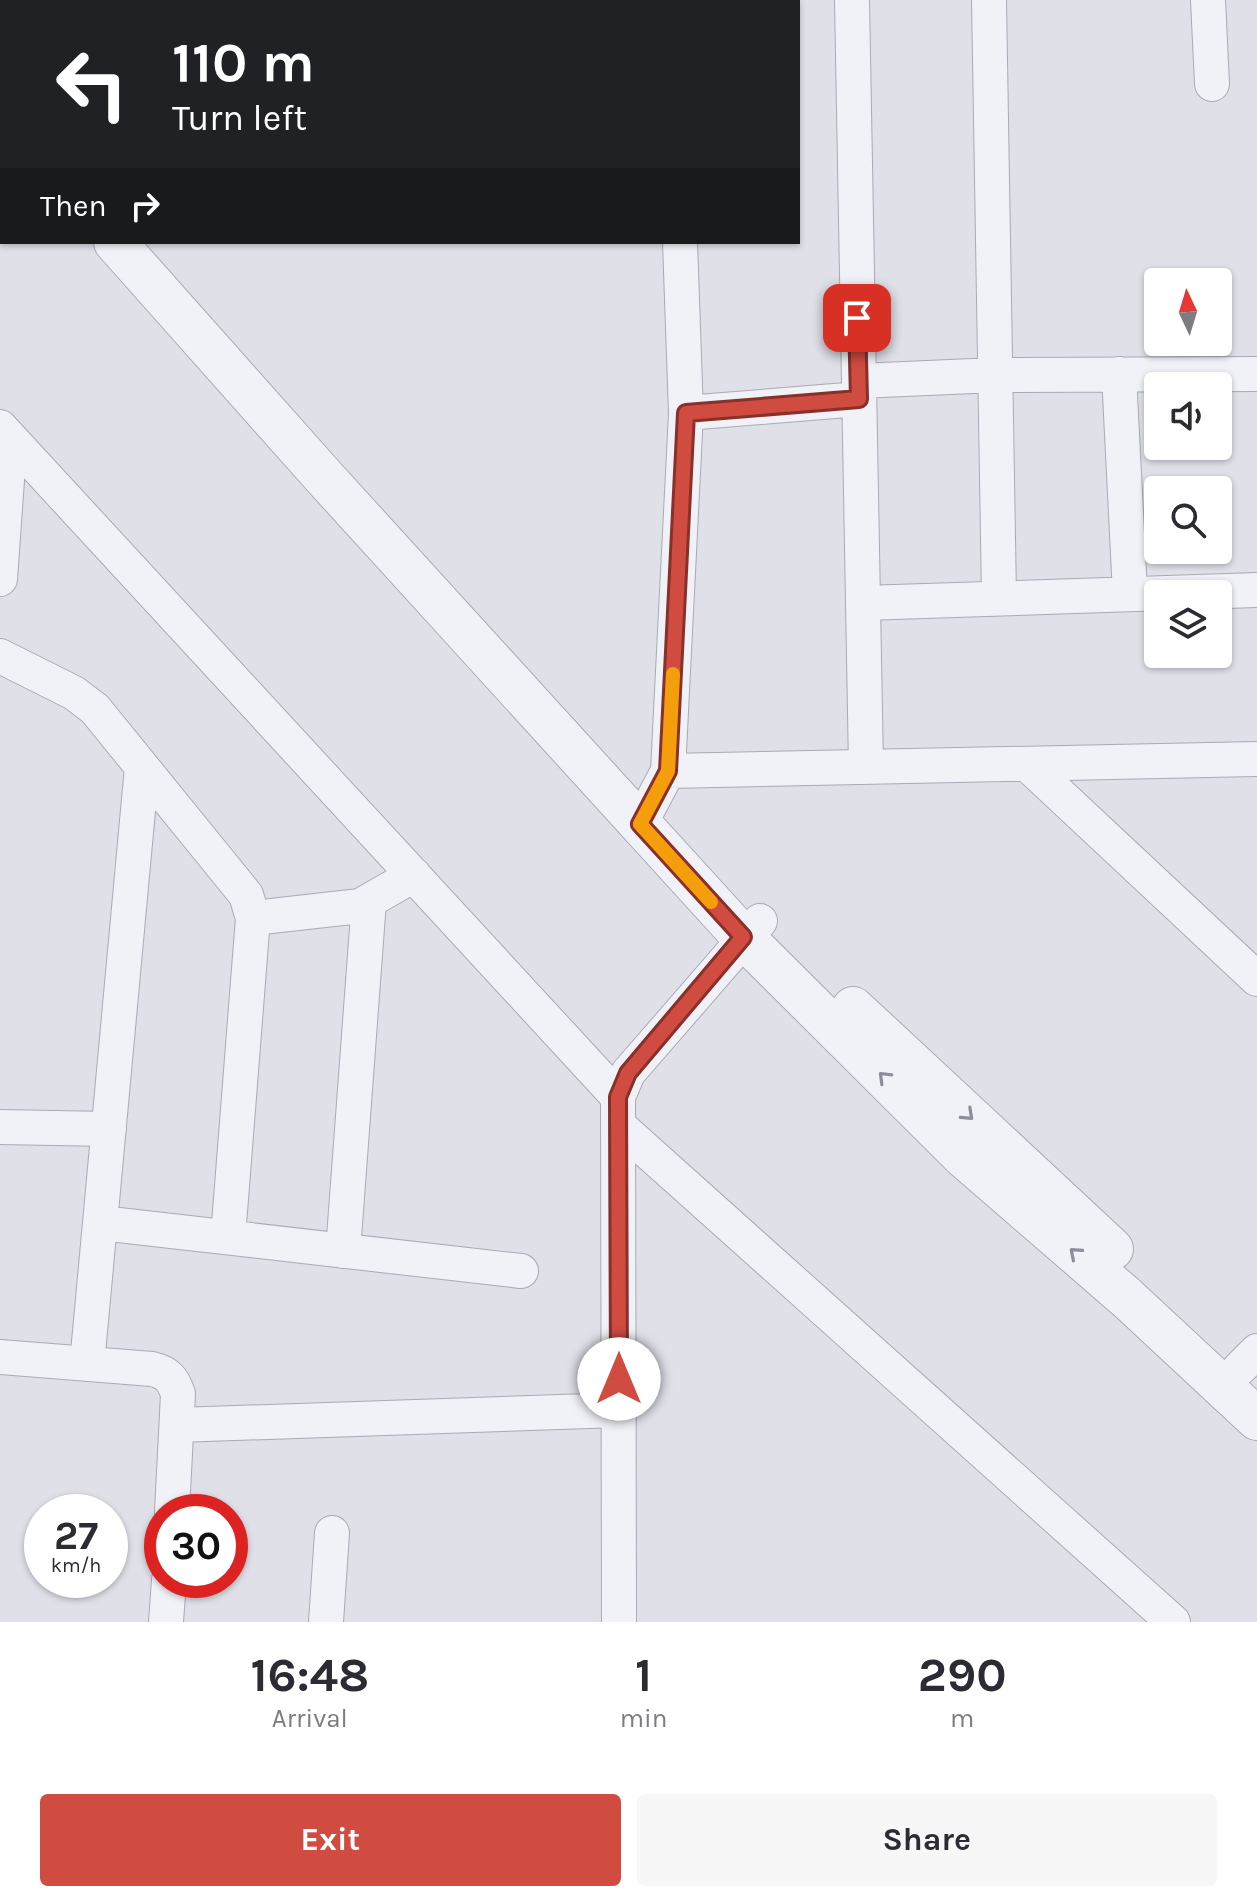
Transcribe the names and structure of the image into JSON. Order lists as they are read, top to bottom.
{
  "north": "top",
  "page": {
    "turn": ["110 m", "Turn left"],
    "then": "Then",
    "speed": "27 km/h",
    "limit": "30",
    "eta": [
      "16:48",
      "Arrival",
      "1",
      "min",
      "290",
      "m"
    ],
    "buttons": ["Exit", "Share"]
  }
}
